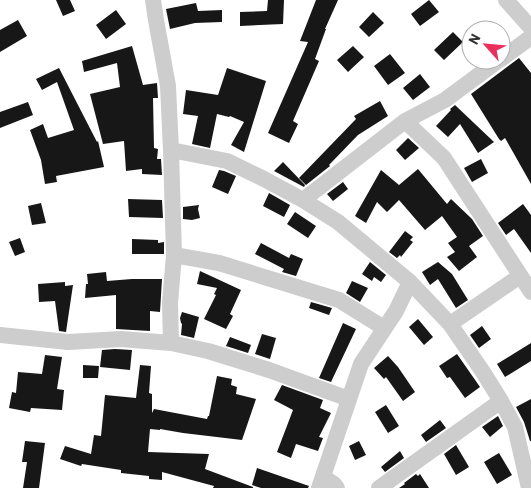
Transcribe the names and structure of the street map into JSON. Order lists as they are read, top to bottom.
{
  "north": "top left"
}
